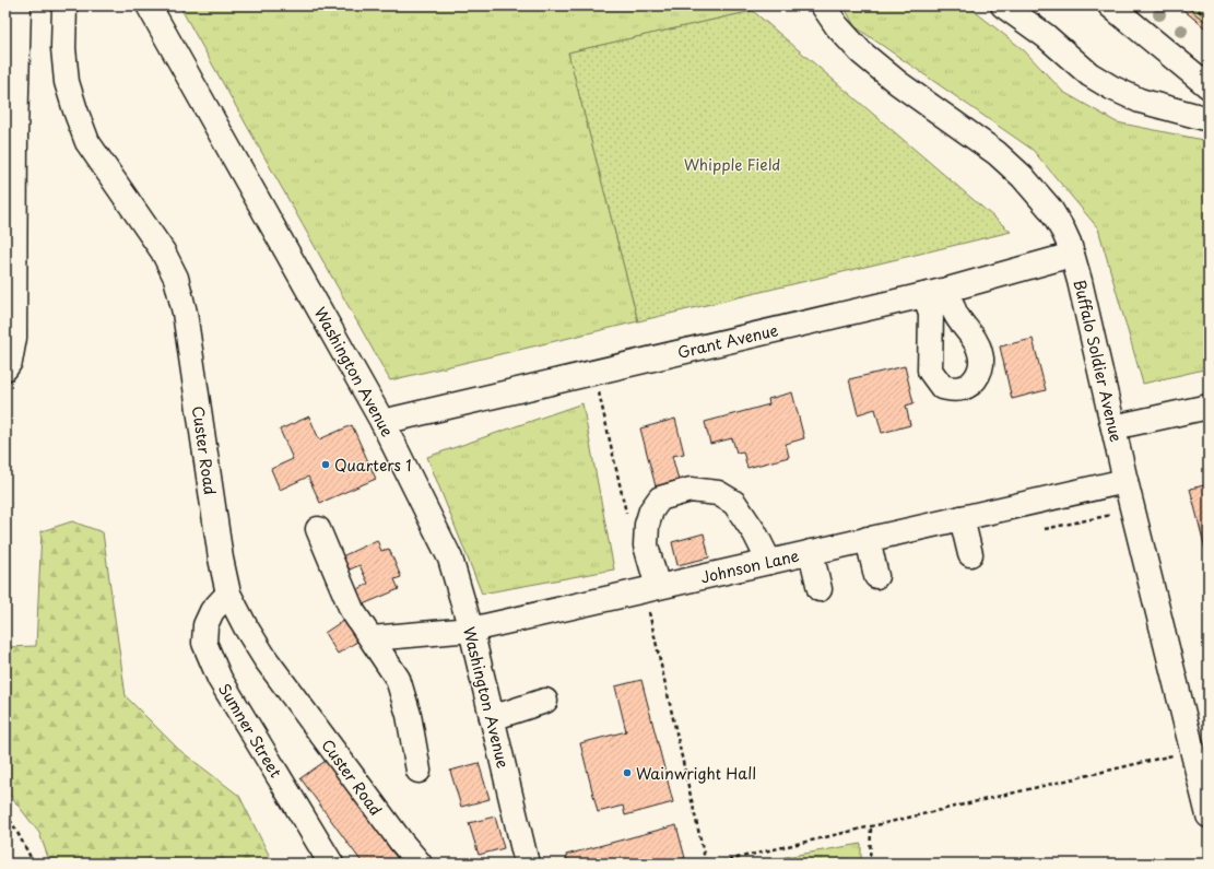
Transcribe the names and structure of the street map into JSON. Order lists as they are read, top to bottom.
{
  "streets": {
    "street": [
      "Grant Avenue",
      "Buffalo Soldier Avenue",
      "Washington Avenue",
      "Custer Road",
      "Johnson Lane",
      "Sumner Street"
    ]
  },
  "crossings": [
    ["Grant Avenue", "Buffalo Soldier Avenue"],
    ["Grant Avenue", "Washington Avenue"],
    ["Buffalo Soldier Avenue", "Johnson Lane"],
    ["Washington Avenue", "Johnson Lane"],
    ["Custer Road", "Sumner Street"]
  ],
  "parks": ["Whipple Field"],
  "places": ["Quarters 1", "Wainwright Hall"]
}
